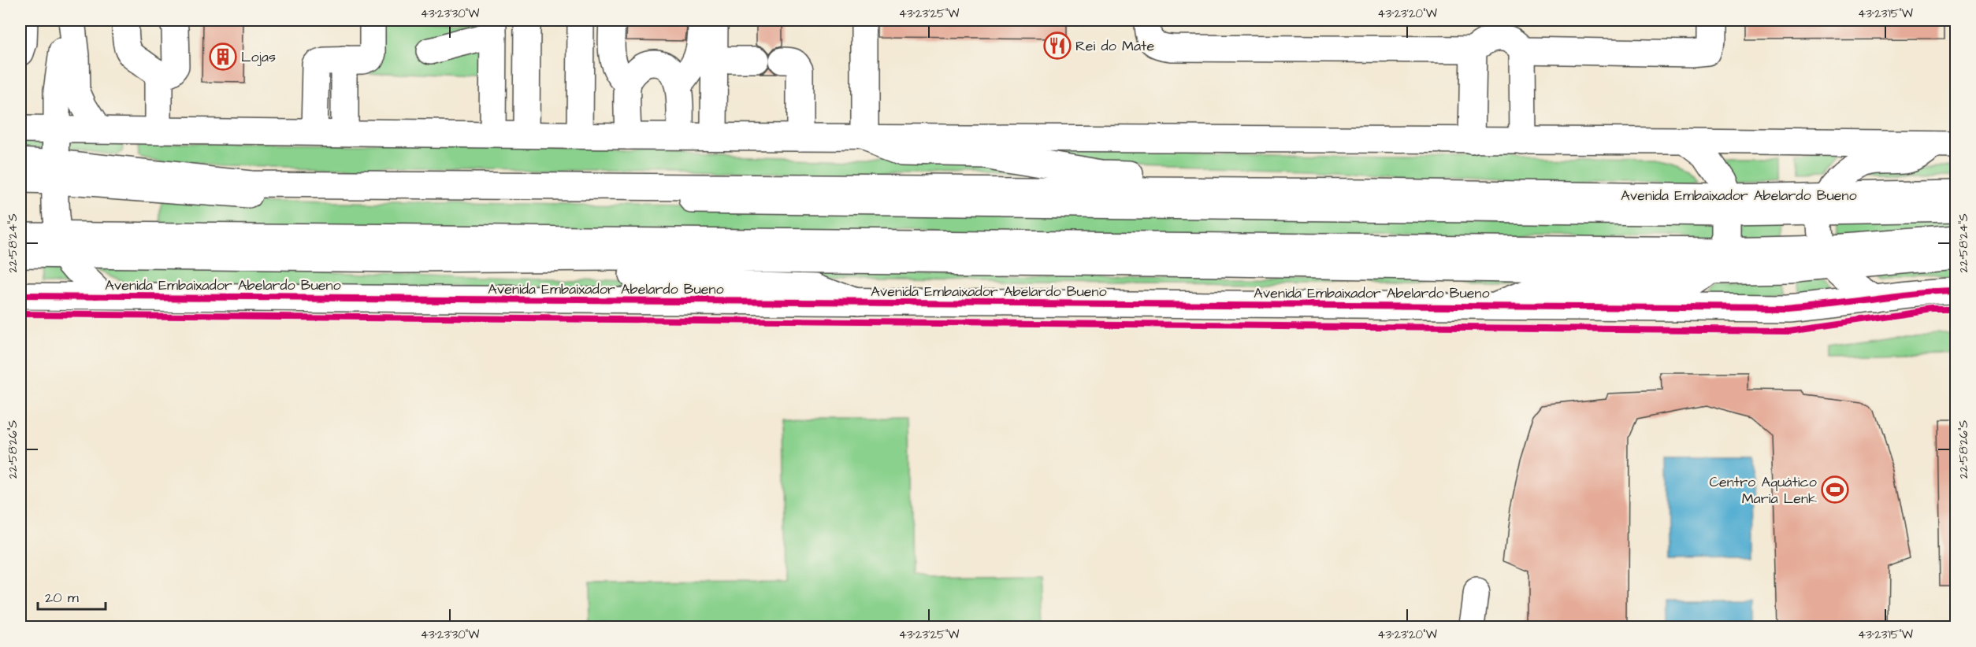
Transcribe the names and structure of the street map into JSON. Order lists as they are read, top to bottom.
{
  "streets": {
    "main road": ["Avenida Embaixador Abelardo Bueno"]
  },
  "places": {
    "restaurant": ["Rei do Mate"],
    "building": ["Lojas"],
    "sports": ["Centro Aquático Maria Lenk"]
  },
  "scale_bar": "20 m",
  "coordinates": [
    "43°23'30\"W",
    "43°23'25\"W",
    "43°23'20\"W",
    "43°23'15\"W",
    "22°58'24\"S",
    "22°58'26\"S"
  ]
}
